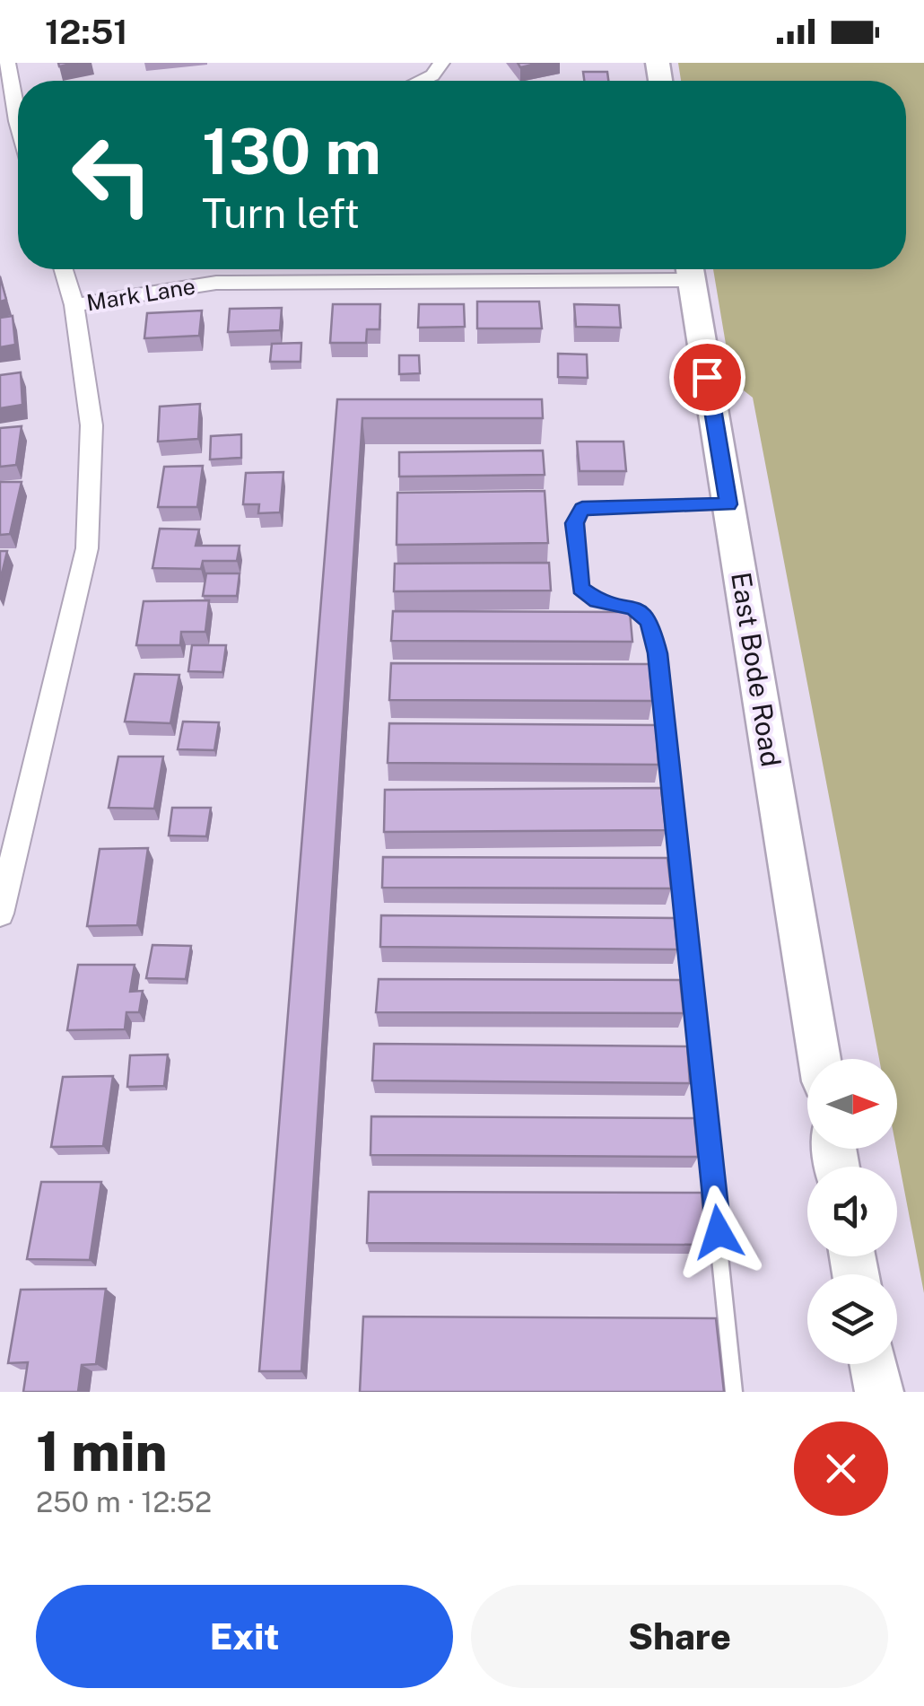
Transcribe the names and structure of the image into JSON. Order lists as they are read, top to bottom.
{
  "streets": {
    "street": ["Mark Lane", "East Bode Road"]
  },
  "crossings": [
    ["Mark Lane", "East Bode Road"]
  ],
  "north": "right",
  "page": {
    "status": "12:51",
    "turn": ["130 m", "Turn left"],
    "heading": ["1 min", "250 m · 12:52"],
    "buttons": ["Exit", "Share"]
  }
}
